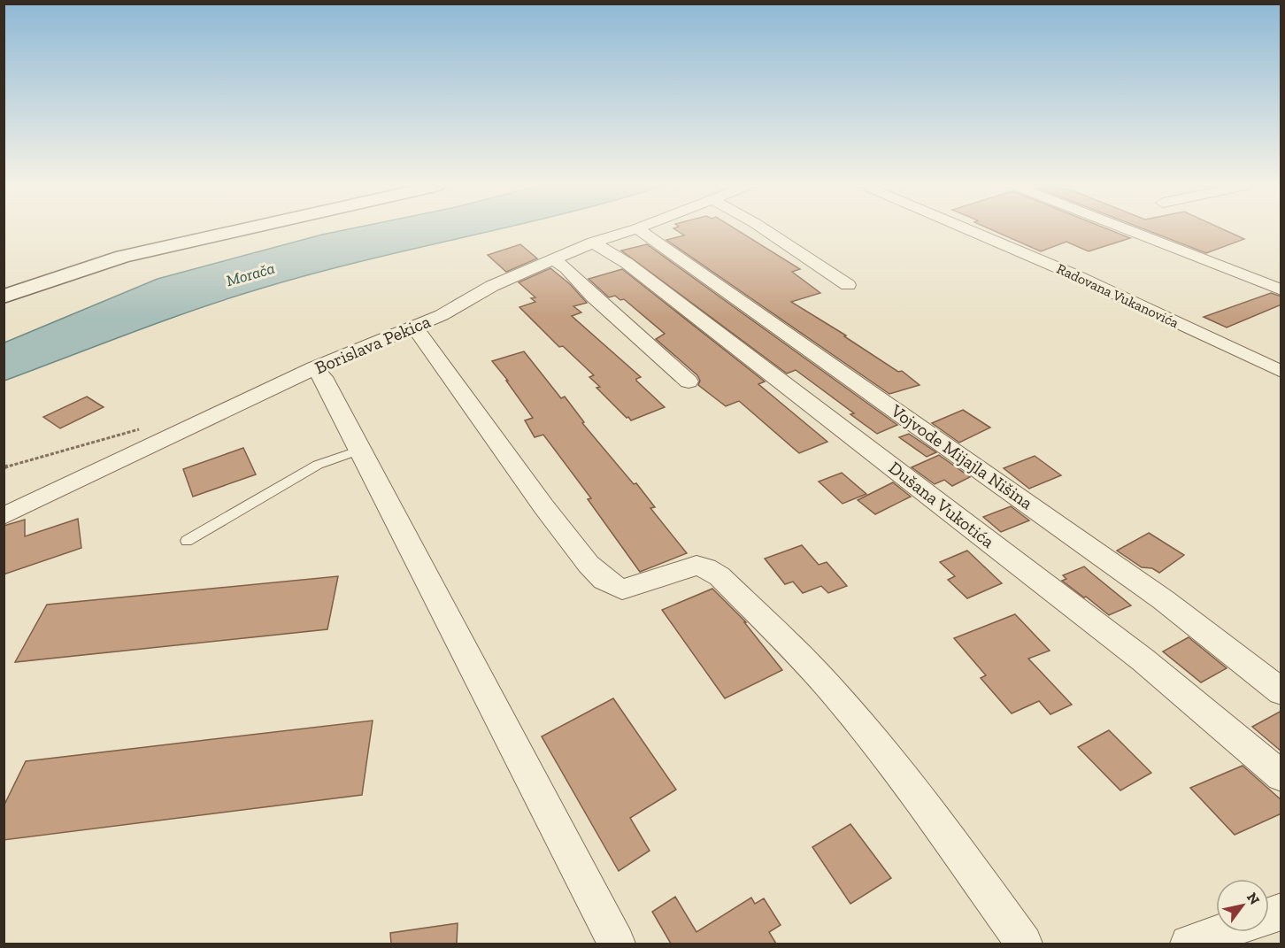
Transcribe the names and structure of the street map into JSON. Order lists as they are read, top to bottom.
{
  "streets": {
    "street": [
      "Radovana Vukanovića",
      "Borislava Pekica",
      "Vojvode Mijajla Nišina",
      "Dušana Vukotića"
    ]
  },
  "crossings": [
    ["Borislava Pekica", "Dušana Vukotića"]
  ],
  "water": ["Morača"],
  "north": "top right"
}
